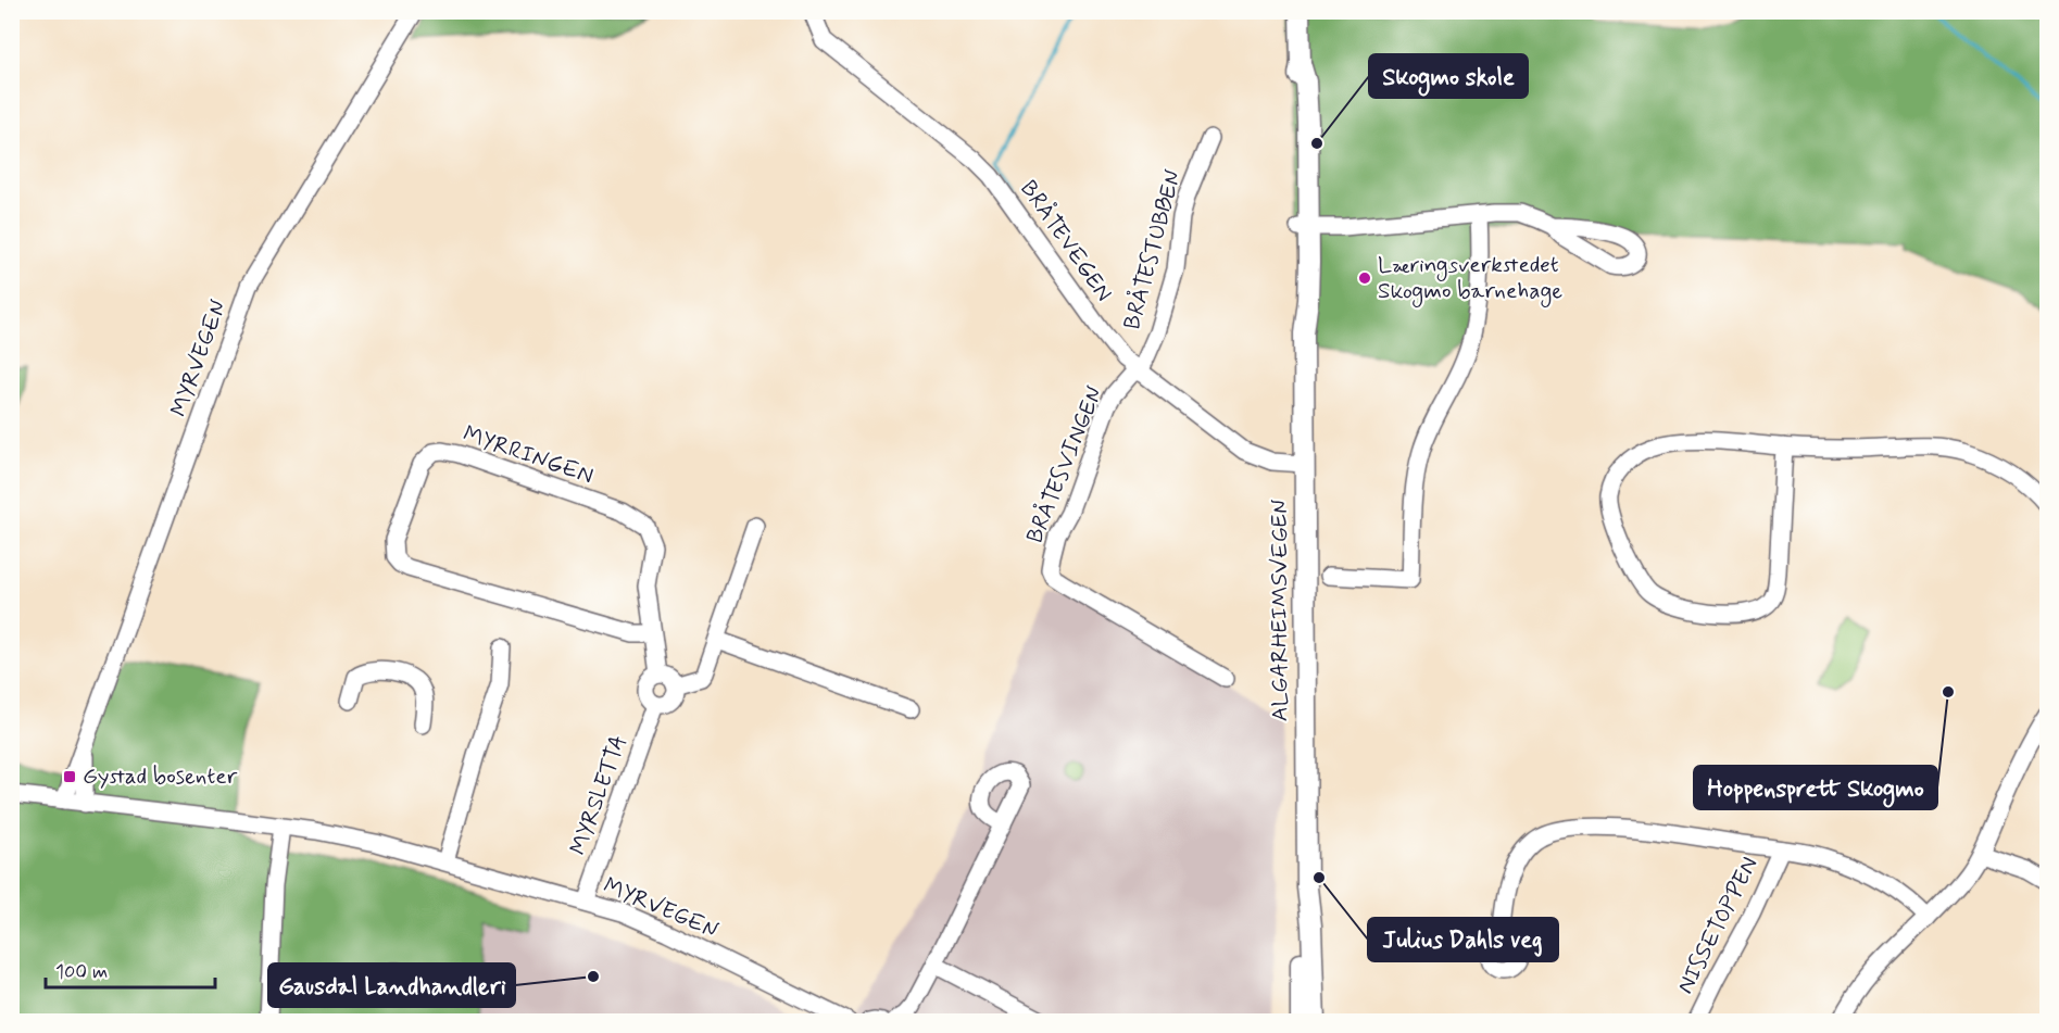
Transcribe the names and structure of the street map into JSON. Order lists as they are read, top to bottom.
{
  "streets": {
    "main road": ["ALGARHEIMSVEGEN"],
    "street": [
      "BRÅTEVEGEN",
      "BRÅTESTUBBEN",
      "MYRVEGEN",
      "MYRRINGEN",
      "BRÅTESVINGEN",
      "MYRSLETTA",
      "NISSETOPPEN"
    ]
  },
  "crossings": [
    ["BRÅTEVEGEN", "BRÅTESTUBBEN"],
    ["BRÅTEVEGEN", "BRÅTESVINGEN"],
    ["BRÅTEVEGEN", "ALGARHEIMSVEGEN"],
    ["BRÅTESTUBBEN", "BRÅTESVINGEN"],
    ["MYRVEGEN", "MYRSLETTA"],
    ["MYRRINGEN", "MYRSLETTA"]
  ],
  "places": {
    "other": [
      "Skogmo skole",
      "Læringsverkstedet Skogmo barnehage",
      "Hoppensprett Skogmo",
      "Julius Dahls veg",
      "Gausdal Landhandleri"
    ],
    "transit": ["Gystad bosenter"]
  },
  "scale_bar": "100 m"
}
